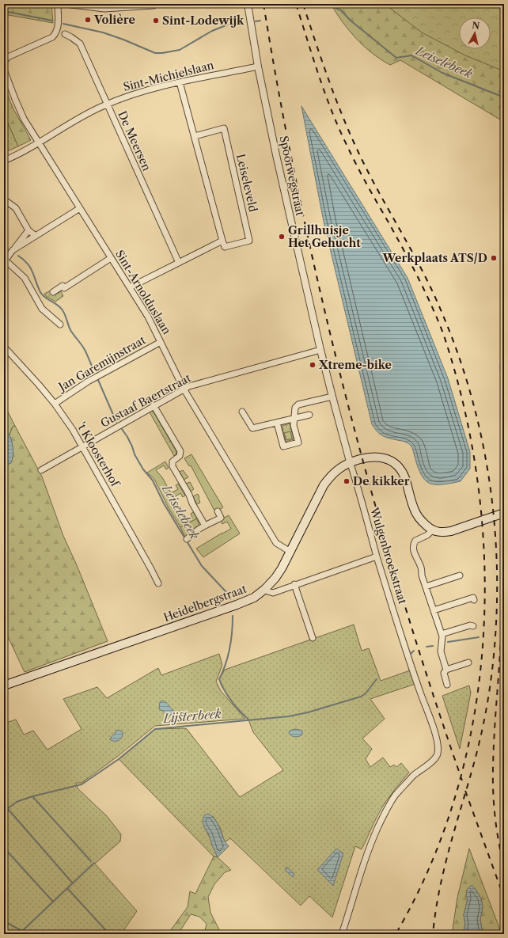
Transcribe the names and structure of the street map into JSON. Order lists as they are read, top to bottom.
{
  "streets": {
    "main road": ["Heidelbergstraat"],
    "street": [
      "Sint-Michielslaan",
      "De Meersen",
      "Spoorwegstraat",
      "Leiseleveld",
      "Sint-Arnolduslaan",
      "Jan Garemijnstraat",
      "Gustaaf Baertstraat",
      "'t Kloosterhof",
      "Wulgenbroekstraat"
    ]
  },
  "crossings": [
    ["Sint-Michielslaan", "De Meersen"],
    ["Sint-Michielslaan", "Spoorwegstraat"],
    ["Sint-Michielslaan", "Sint-Arnolduslaan"],
    ["Spoorwegstraat", "Gustaaf Baertstraat"],
    ["Spoorwegstraat", "Wulgenbroekstraat"],
    ["Spoorwegstraat", "Heidelbergstraat"],
    ["Sint-Arnolduslaan", "Jan Garemijnstraat"],
    ["Sint-Arnolduslaan", "Gustaaf Baertstraat"],
    ["Sint-Arnolduslaan", "Heidelbergstraat"],
    ["Jan Garemijnstraat", "'t Kloosterhof"],
    ["Gustaaf Baertstraat", "'t Kloosterhof"],
    ["Wulgenbroekstraat", "Heidelbergstraat"]
  ],
  "water": ["Leiselebeek", "Lijsterbeek"],
  "places": [
    "Volière",
    "Sint-Lodewijk",
    "Grillhuisje Het Gehucht",
    "Werkplaats ATS/D",
    "Xtreme-bike",
    "De kikker"
  ],
  "north": "top"
}
